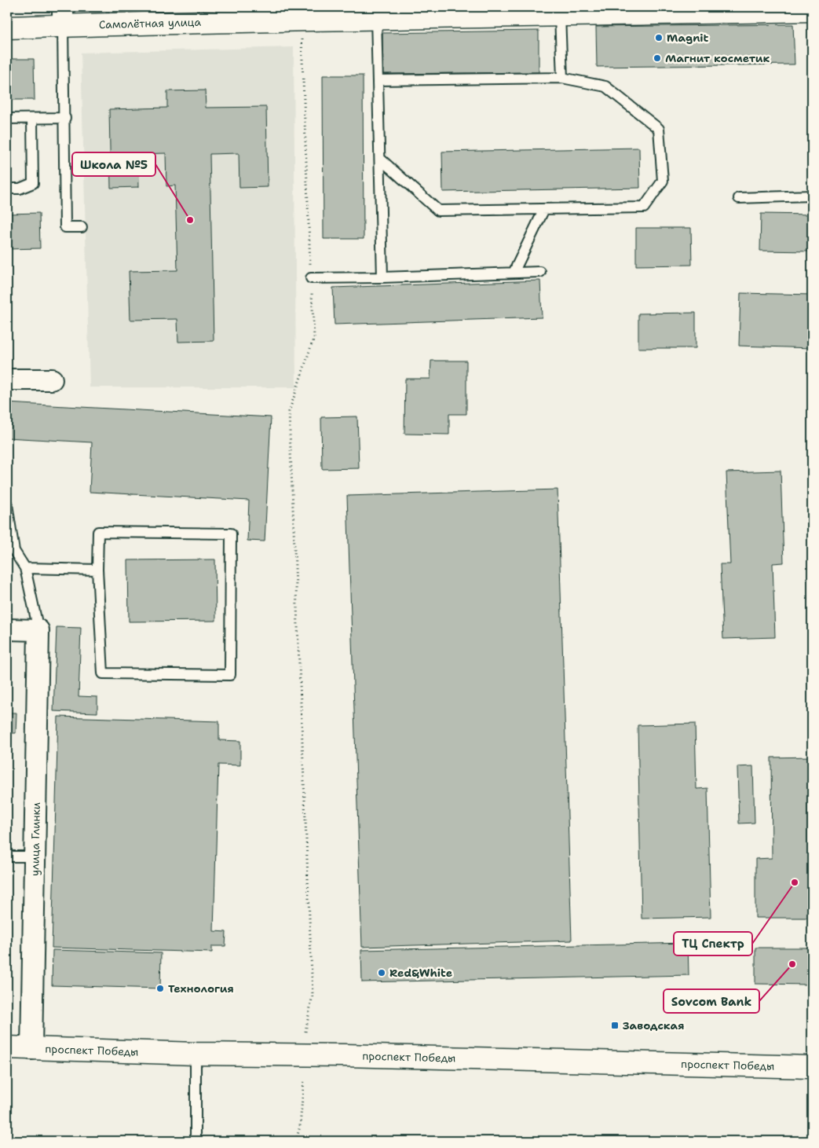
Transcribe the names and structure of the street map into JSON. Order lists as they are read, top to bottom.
{
  "streets": {
    "street": ["Самолётная улица", "улица Глинки", "проспект Победы"]
  },
  "crossings": [
    ["улица Глинки", "проспект Победы"]
  ],
  "places": {
    "other": [
      "Magnit",
      "Магнит косметик",
      "Школа №5",
      "ТЦ Спектр",
      "Sovcom Bank",
      "Red&White",
      "Технология"
    ],
    "transit": ["Заводская"]
  }
}
